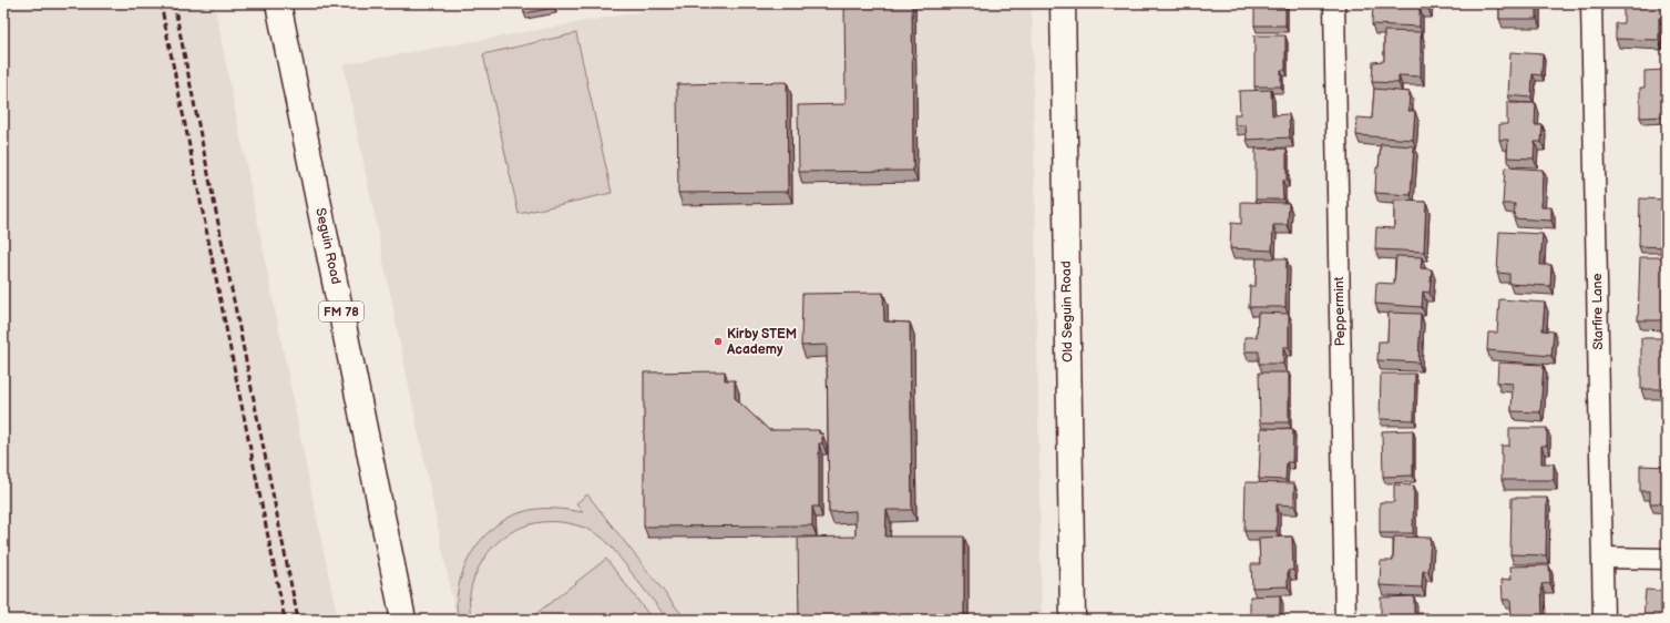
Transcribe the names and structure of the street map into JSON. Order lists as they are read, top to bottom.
{
  "streets": {
    "main road": ["Seguin Road", "FM 78", "Old Seguin Road"],
    "street": ["Peppermint", "Starfire Lane"]
  },
  "places": ["Kirby STEM Academy"]
}
